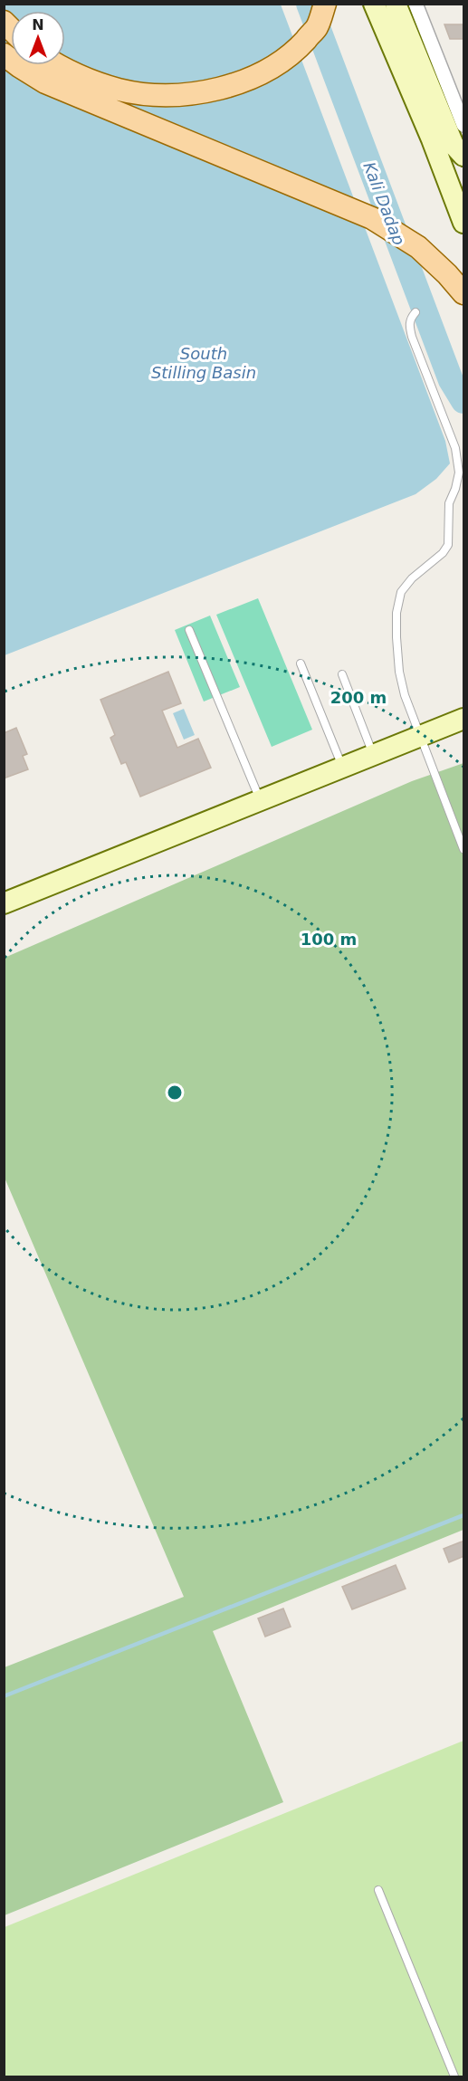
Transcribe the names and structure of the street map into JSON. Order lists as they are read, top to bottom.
{
  "water": ["Kali Dadap", "South Stilling Basin"],
  "north": "top",
  "rings": ["200 m", "100 m"]
}
